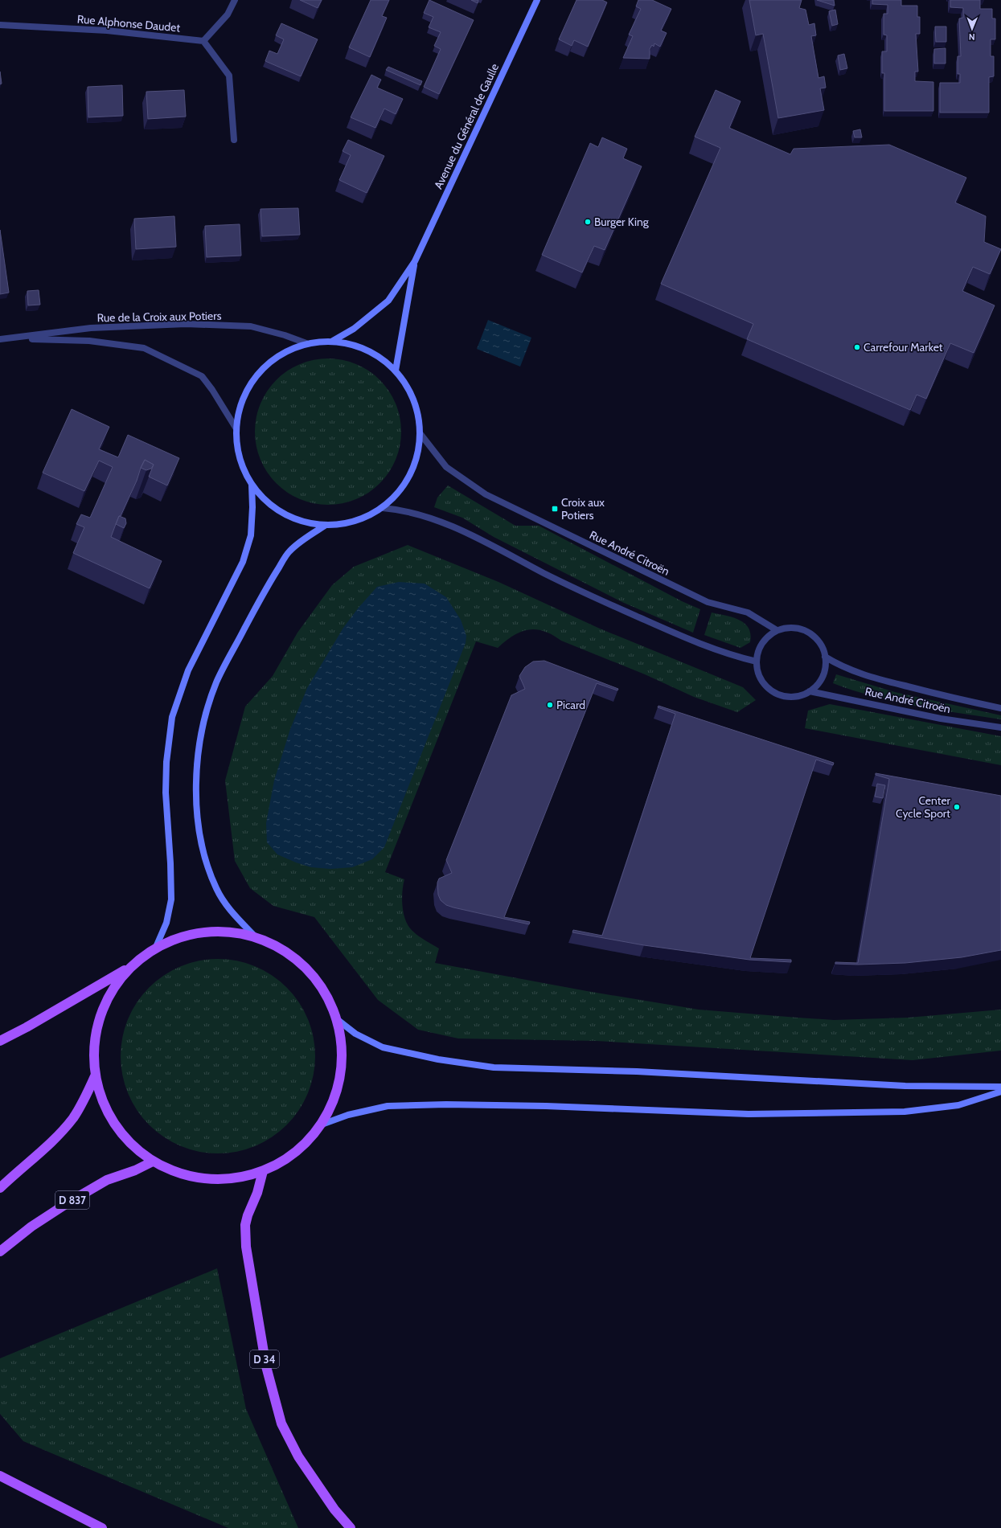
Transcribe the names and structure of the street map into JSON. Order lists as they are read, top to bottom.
{
  "streets": {
    "main road": ["Avenue du Général de Gaulle", "D 837", "D 34"],
    "street": ["Rue Alphonse Daudet", "Rue de la Croix aux Potiers", "Rue André Citroën"]
  },
  "places": {
    "other": [
      "Burger King",
      "Carrefour Market",
      "Picard",
      "Center Cycle Sport"
    ],
    "transit": ["Croix aux Potiers"]
  },
  "north": "bottom"
}
